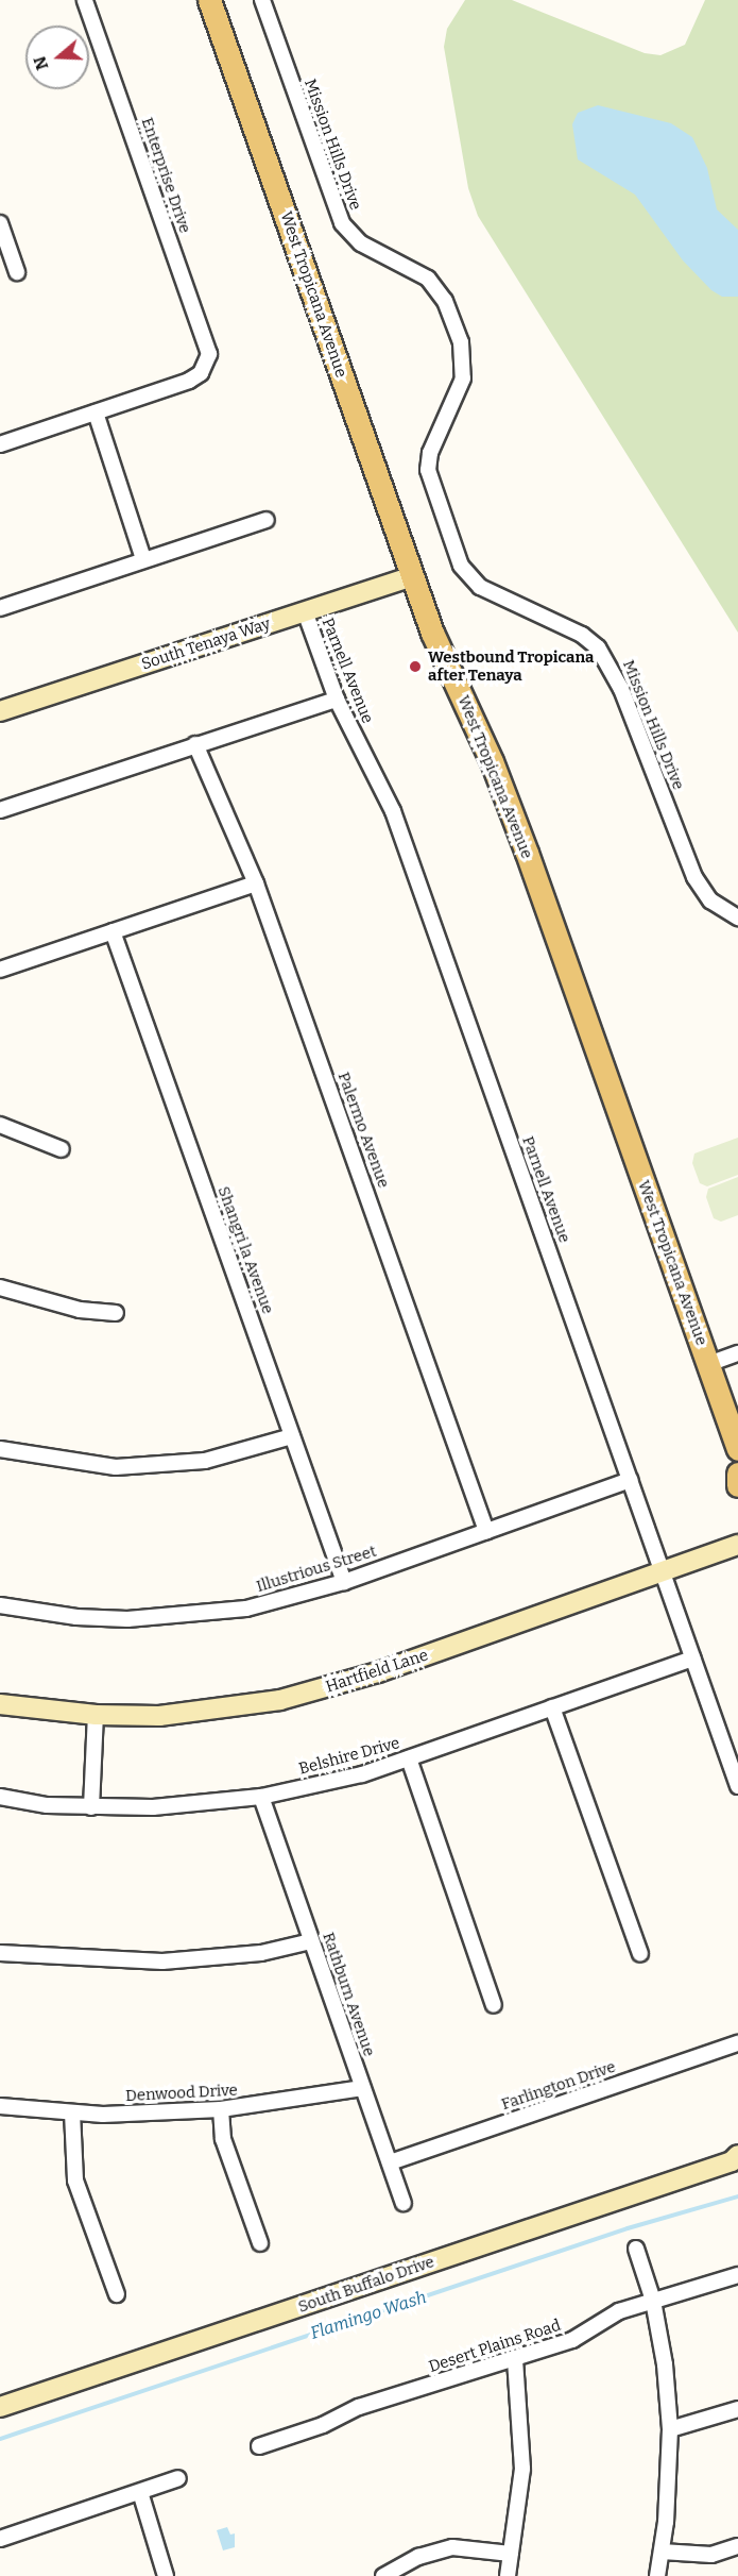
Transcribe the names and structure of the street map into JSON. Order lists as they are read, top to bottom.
{
  "streets": {
    "main road": ["West Tropicana Avenue"],
    "street": [
      "Mission Hills Drive",
      "Enterprise Drive",
      "South Tenaya Way",
      "Parnell Avenue",
      "Palermo Avenue",
      "Shangri la Avenue",
      "Illustrious Street",
      "Hartfield Lane",
      "Belshire Drive",
      "Rathburn Avenue",
      "Farlington Drive",
      "Denwood Drive",
      "South Buffalo Drive",
      "Desert Plains Road"
    ]
  },
  "crossings": [
    ["West Tropicana Avenue", "South Tenaya Way"],
    ["South Tenaya Way", "Parnell Avenue"],
    ["Parnell Avenue", "Illustrious Street"],
    ["Parnell Avenue", "Hartfield Lane"],
    ["Parnell Avenue", "Belshire Drive"],
    ["Palermo Avenue", "Illustrious Street"],
    ["Shangri la Avenue", "Illustrious Street"],
    ["Belshire Drive", "Rathburn Avenue"],
    ["Rathburn Avenue", "Farlington Drive"],
    ["Rathburn Avenue", "Denwood Drive"]
  ],
  "water": ["Flamingo Wash"],
  "places": ["Westbound Tropicana after Tenaya"],
  "north": "left"
}
